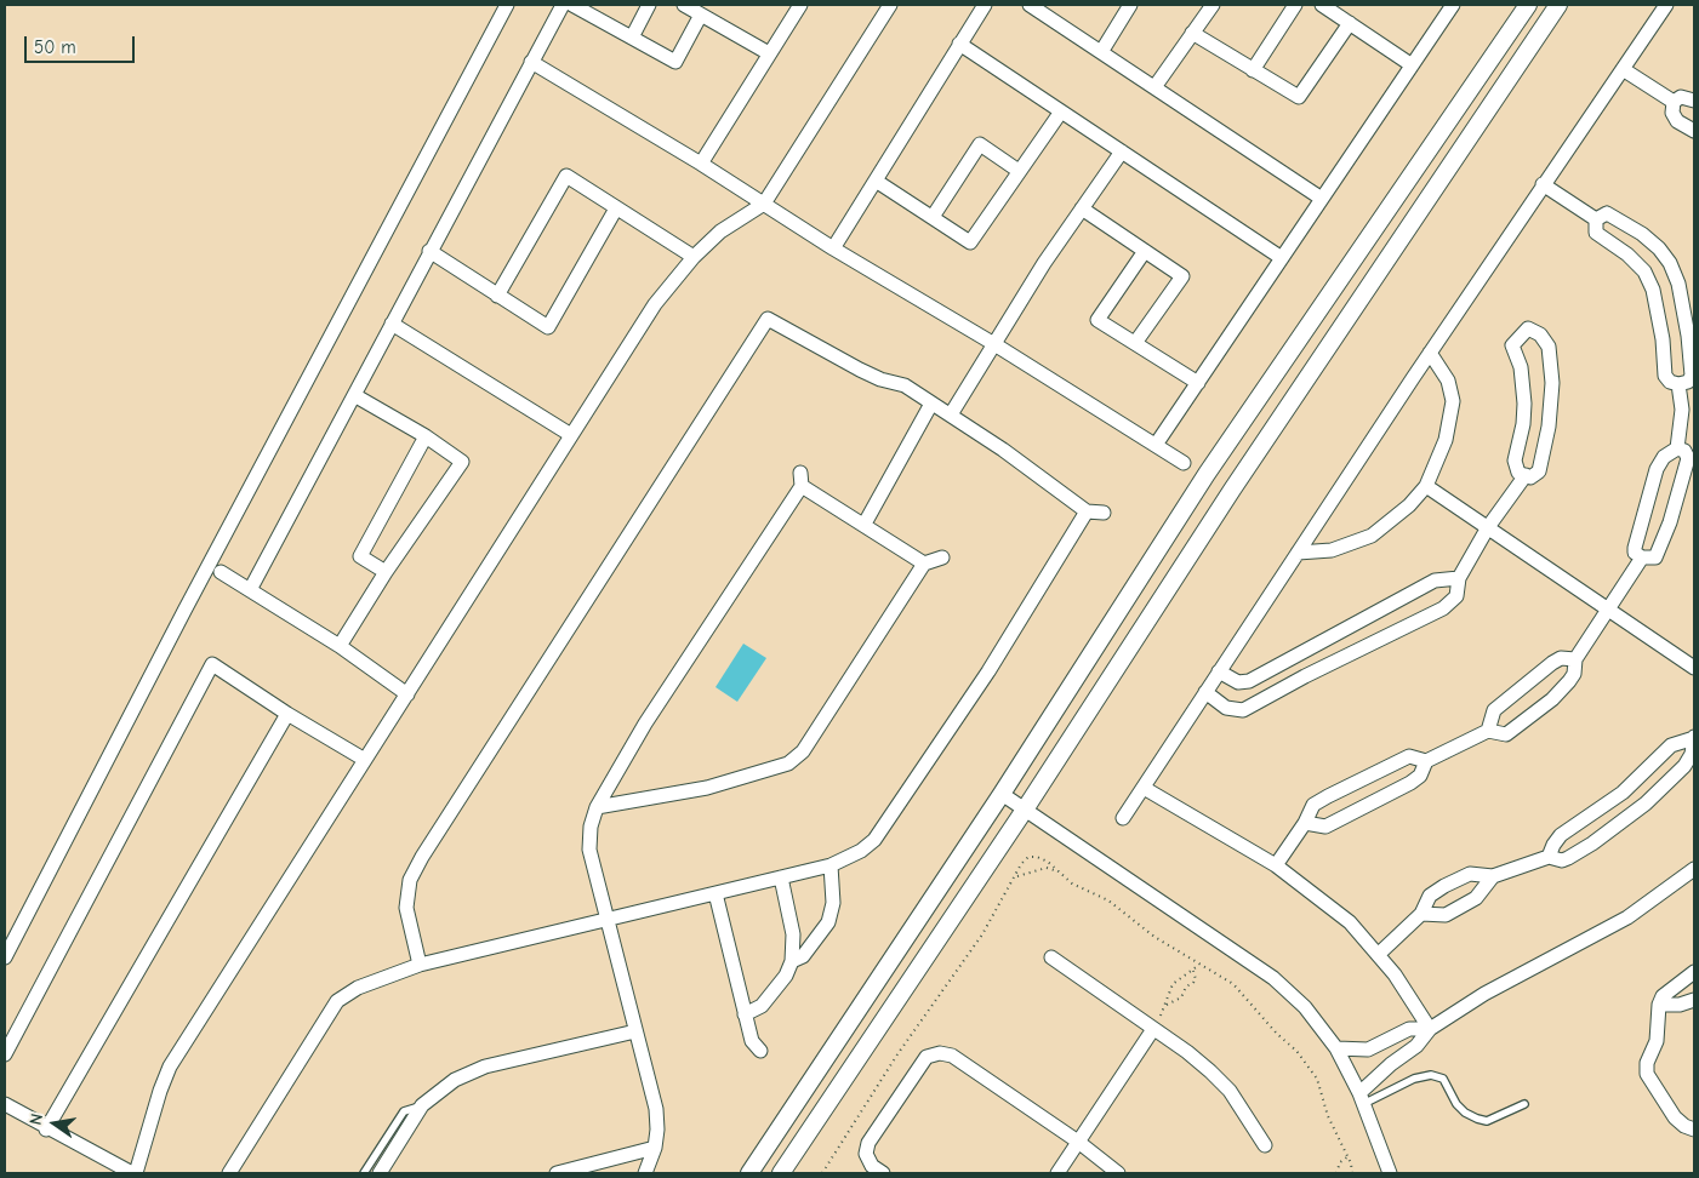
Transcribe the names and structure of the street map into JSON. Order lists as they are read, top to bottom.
{
  "scale_bar": "50 m",
  "north": "left"
}
